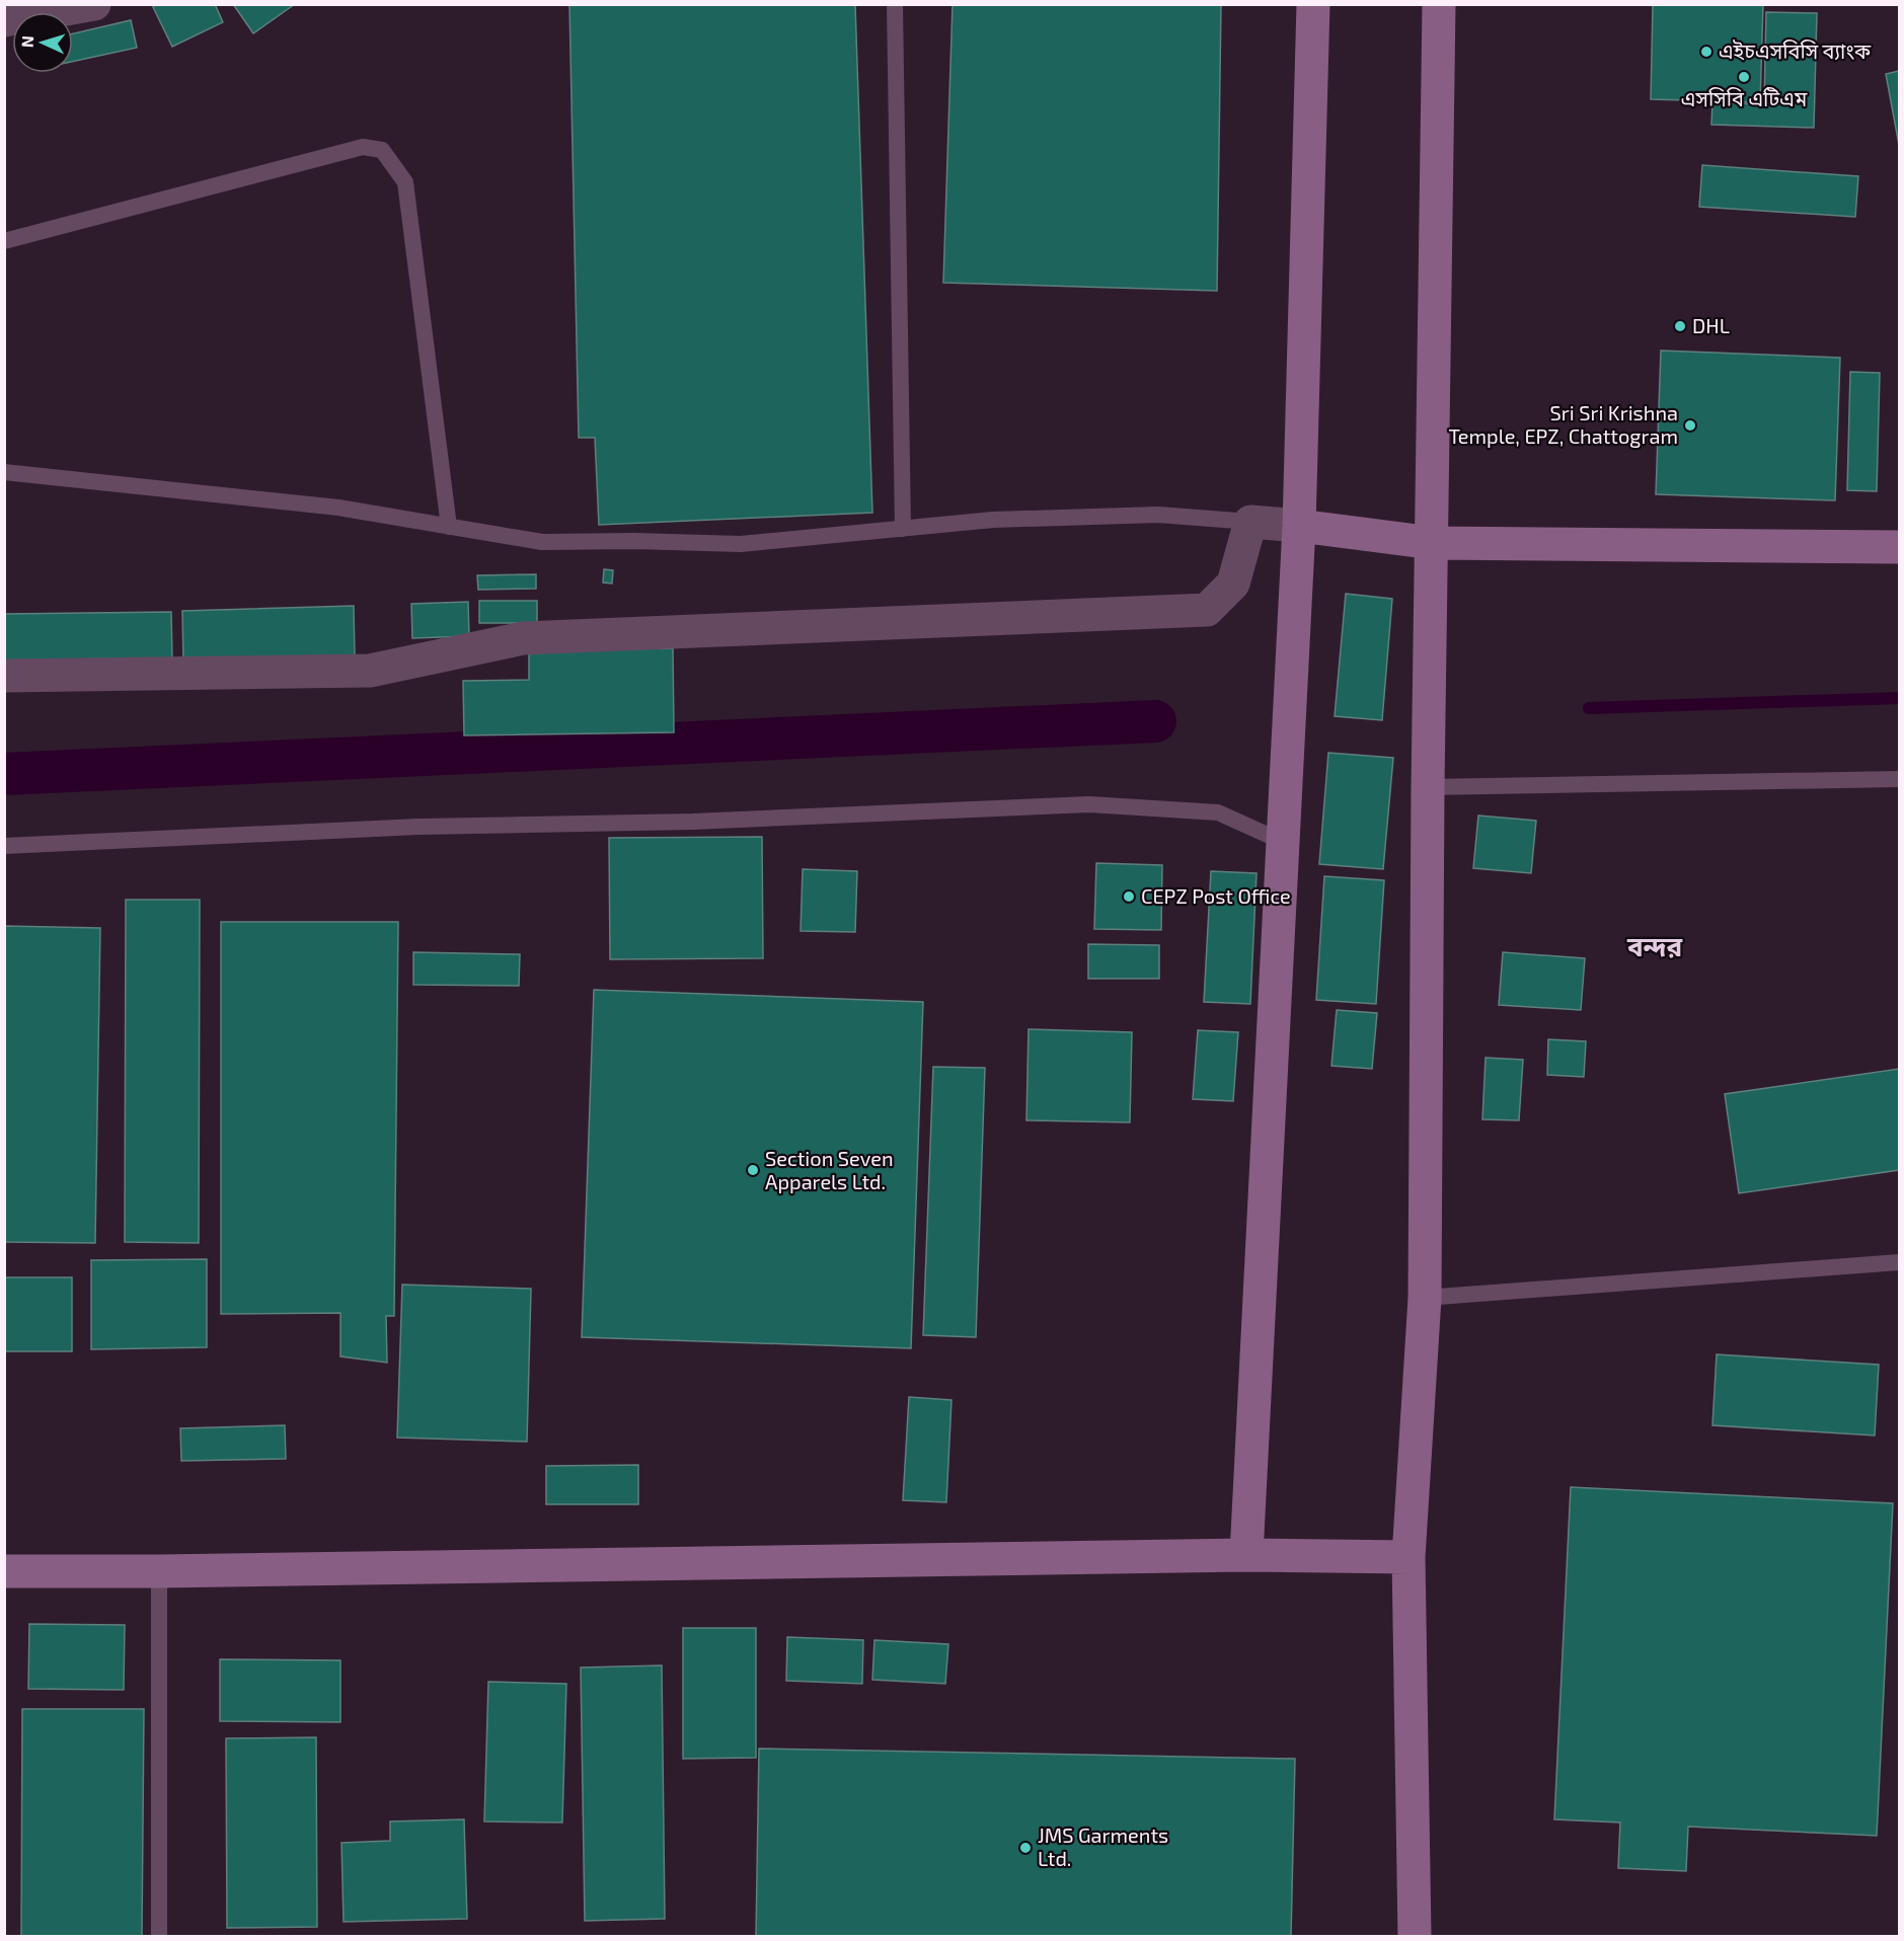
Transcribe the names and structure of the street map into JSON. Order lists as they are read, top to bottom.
{
  "districts": ["বন্দর"],
  "places": [
    "এইচএসবিসি ব্যাংক",
    "এসসিবি এটিএম",
    "DHL",
    "Sri Sri Krishna Temple, EPZ, Chattogram",
    "CEPZ Post Office",
    "Section Seven Apparels Ltd.",
    "JMS Garments Ltd."
  ],
  "north": "left"
}
